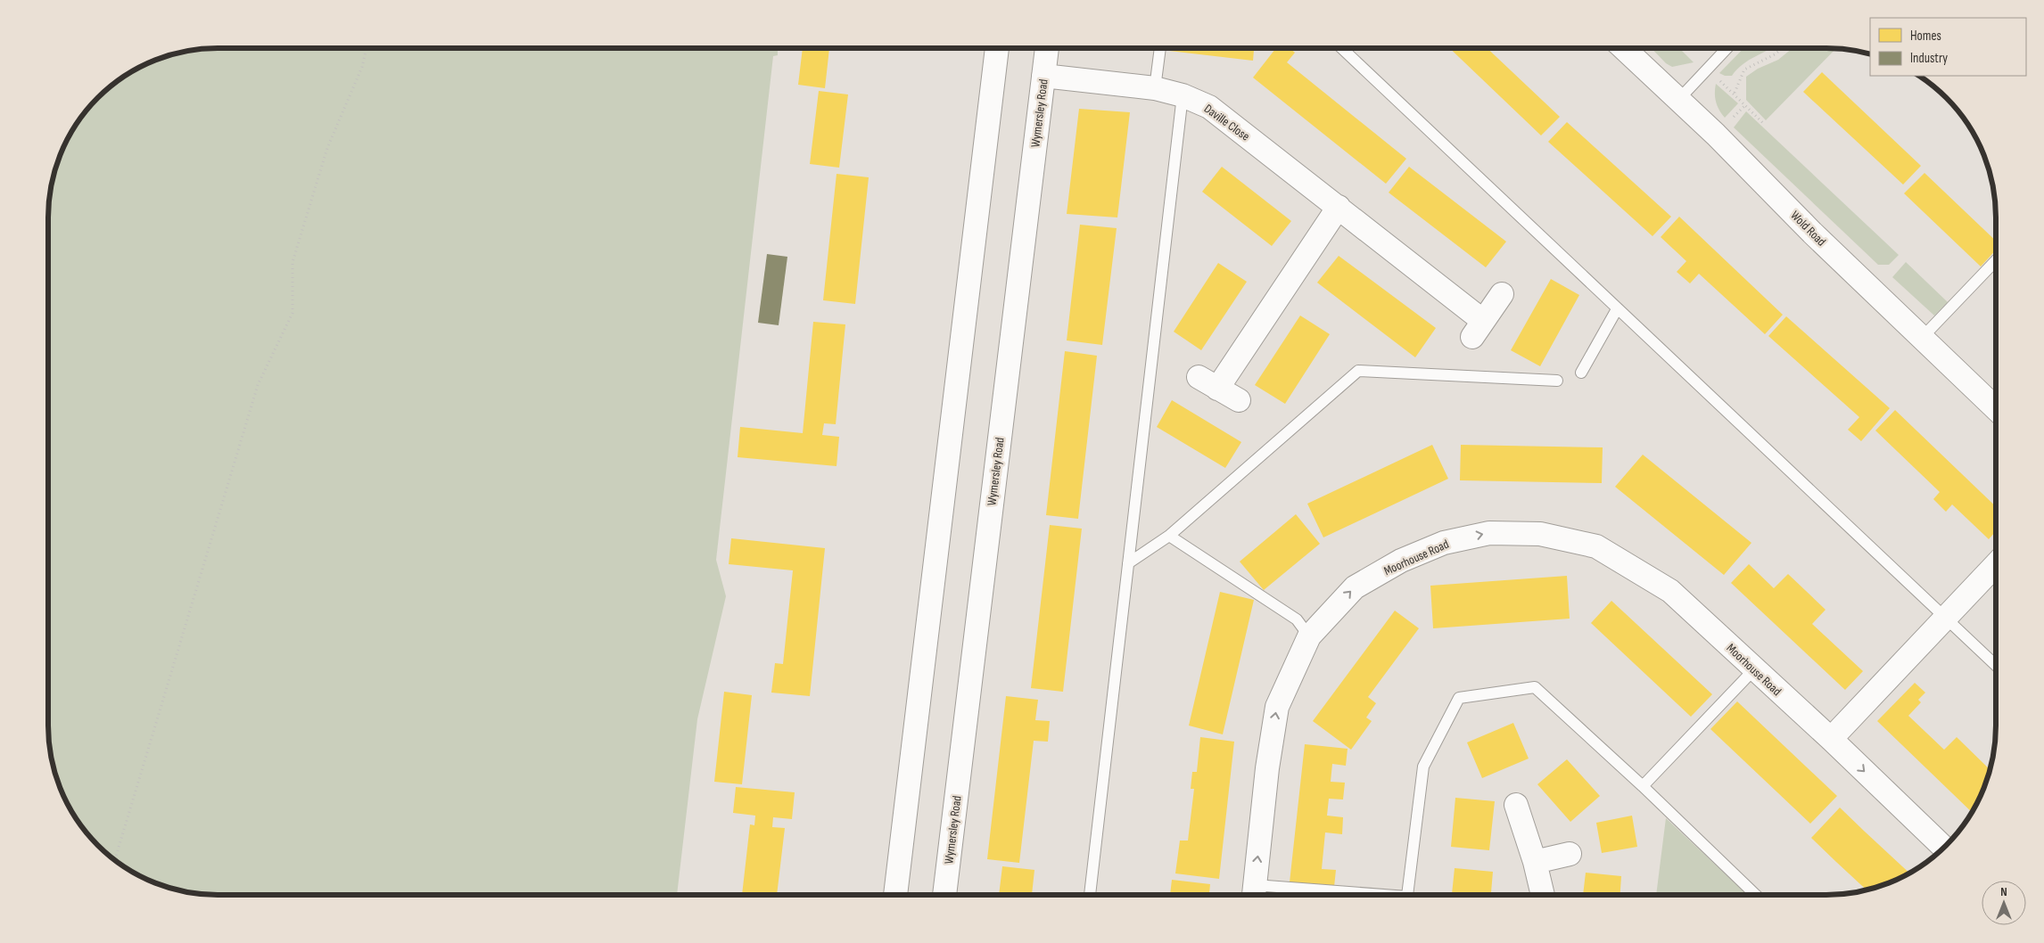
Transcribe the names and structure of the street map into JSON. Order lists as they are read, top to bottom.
{
  "streets": {
    "street": [
      "Wymersley Road",
      "Daville Close",
      "Wold Road",
      "Moorhouse Road"
    ]
  },
  "crossings": [
    ["Wymersley Road", "Daville Close"]
  ],
  "legend": ["Homes", "Industry"],
  "north": "top"
}
